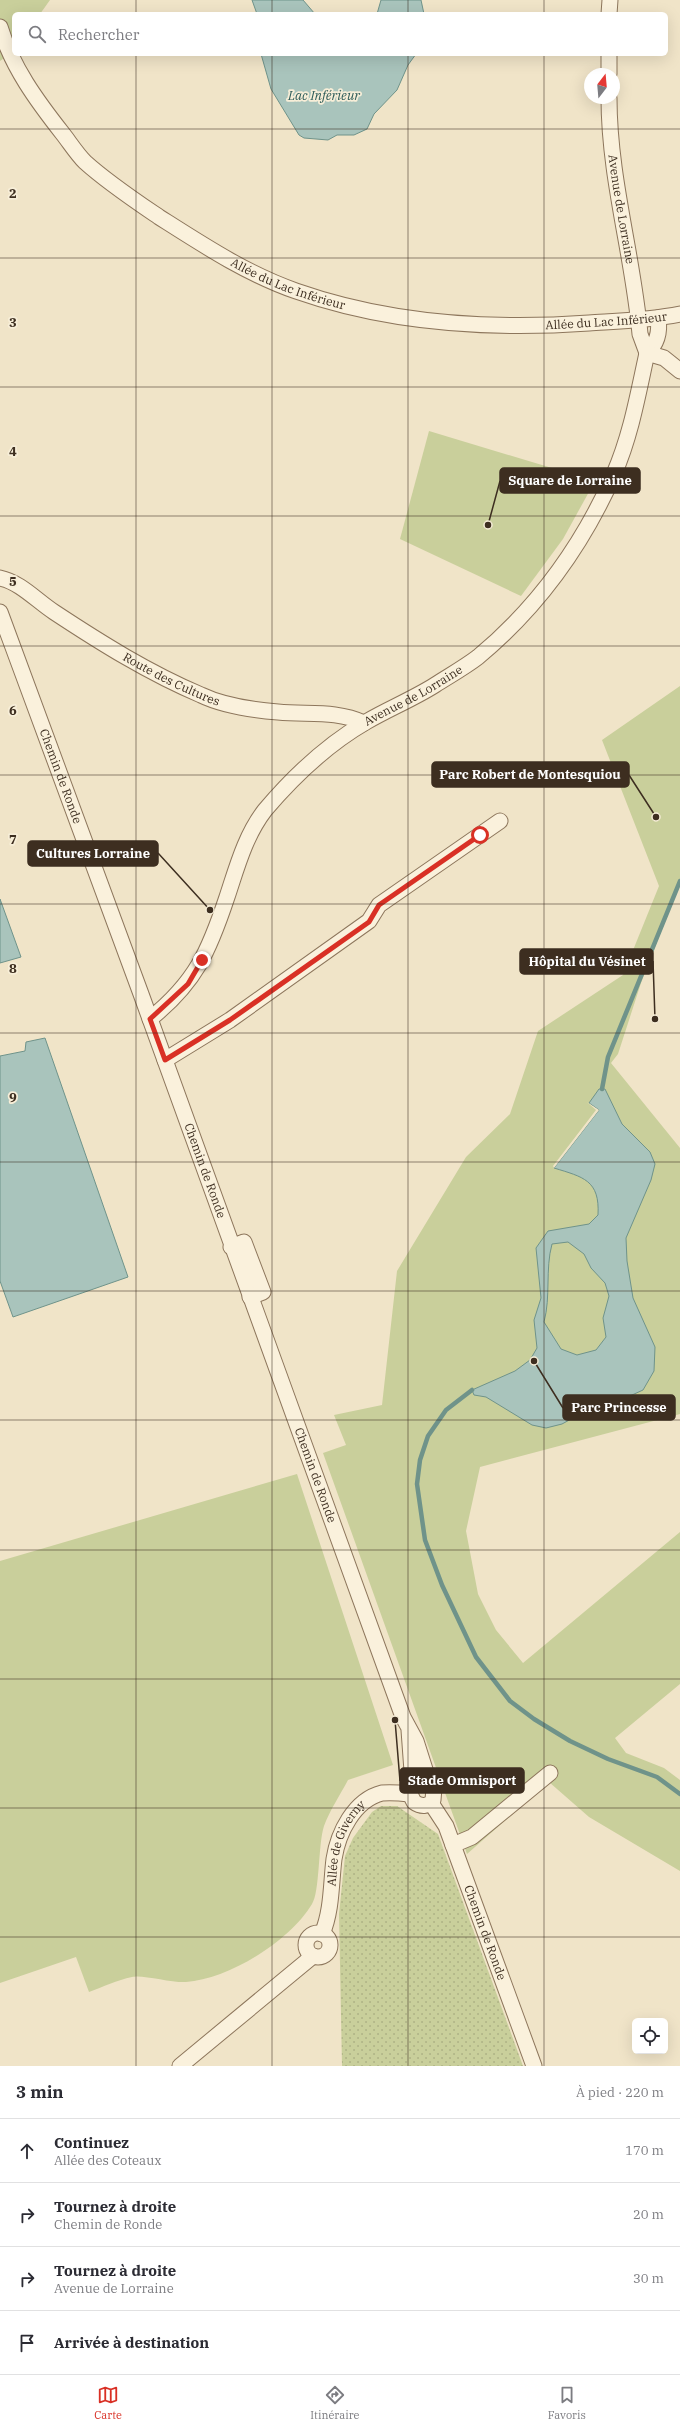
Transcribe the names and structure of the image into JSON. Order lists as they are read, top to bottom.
{
  "streets": {
    "street": [
      "Avenue de Lorraine",
      "Allée du Lac Inférieur",
      "Route des Cultures",
      "Chemin de Ronde",
      "Allée de Giverny"
    ]
  },
  "crossings": [
    ["Avenue de Lorraine", "Allée du Lac Inférieur"],
    ["Avenue de Lorraine", "Route des Cultures"],
    ["Avenue de Lorraine", "Chemin de Ronde"],
    ["Chemin de Ronde", "Allée de Giverny"]
  ],
  "water": ["Lac Inférieur"],
  "places": [
    "Square de Lorraine",
    "Parc Robert de Montesquiou",
    "Cultures Lorraine",
    "Hôpital du Vésinet",
    "Parc Princesse",
    "Stade Omnisport"
  ],
  "north": "top",
  "page": {
    "search": "Rechercher",
    "heading": ["3 min", "À pied · 220 m"],
    "list": [
      ["Continuez", "Allée des Coteaux", "170 m"],
      ["Tournez à droite", "Chemin de Ronde", "20 m"],
      ["Tournez à droite", "Avenue de Lorraine", "30 m"],
      "Arrivée à destination"
    ],
    "nav": ["Carte", "Itinéraire", "Favoris"]
  },
  "grid": {
    "rows": [
      "2",
      "3",
      "4",
      "5",
      "6",
      "7",
      "8",
      "9"
    ]
  }
}
